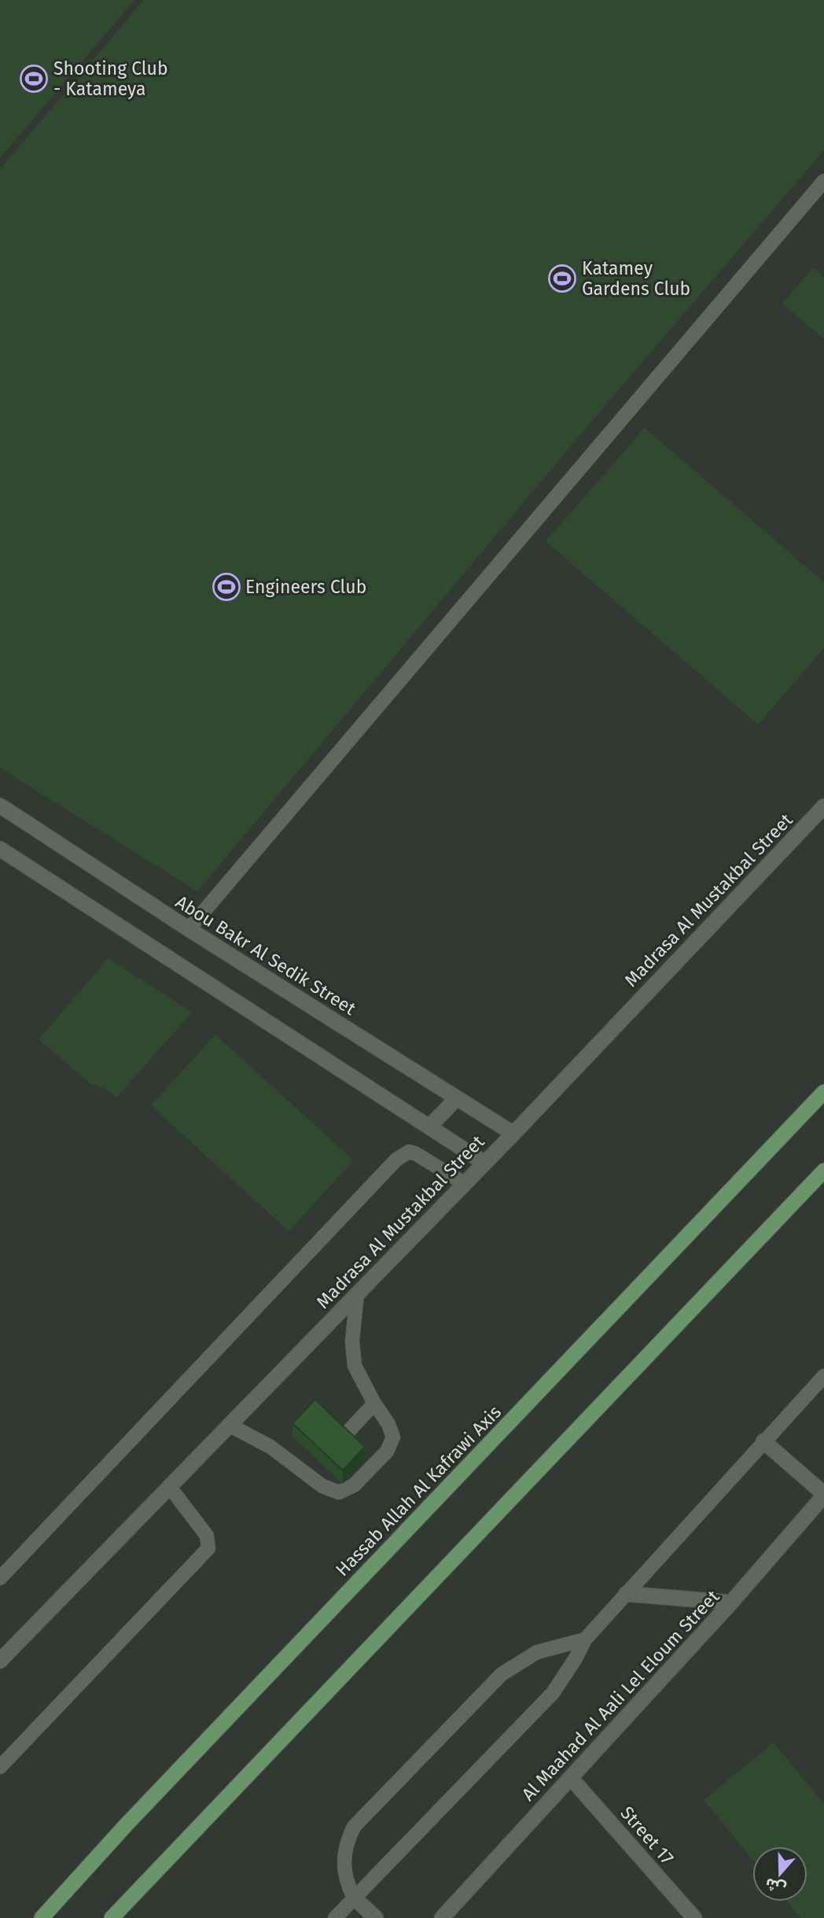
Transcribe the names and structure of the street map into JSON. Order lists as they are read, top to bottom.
{
  "streets": {
    "main road": ["Hassab Allah Al Kafrawi Axis"],
    "street": [
      "Madrasa Al Mustakbal Street",
      "Abou Bakr Al Sedik Street",
      "Al Maahad Al Aali Lel Eloum Street",
      "Street 17"
    ]
  },
  "crossings": [
    ["Madrasa Al Mustakbal Street", "Abou Bakr Al Sedik Street"],
    ["Al Maahad Al Aali Lel Eloum Street", "Street 17"]
  ],
  "places": {
    "sports": ["Shooting Club - Katameya", "Katamey Gardens Club", "Engineers Club"]
  },
  "north": "bottom"
}
